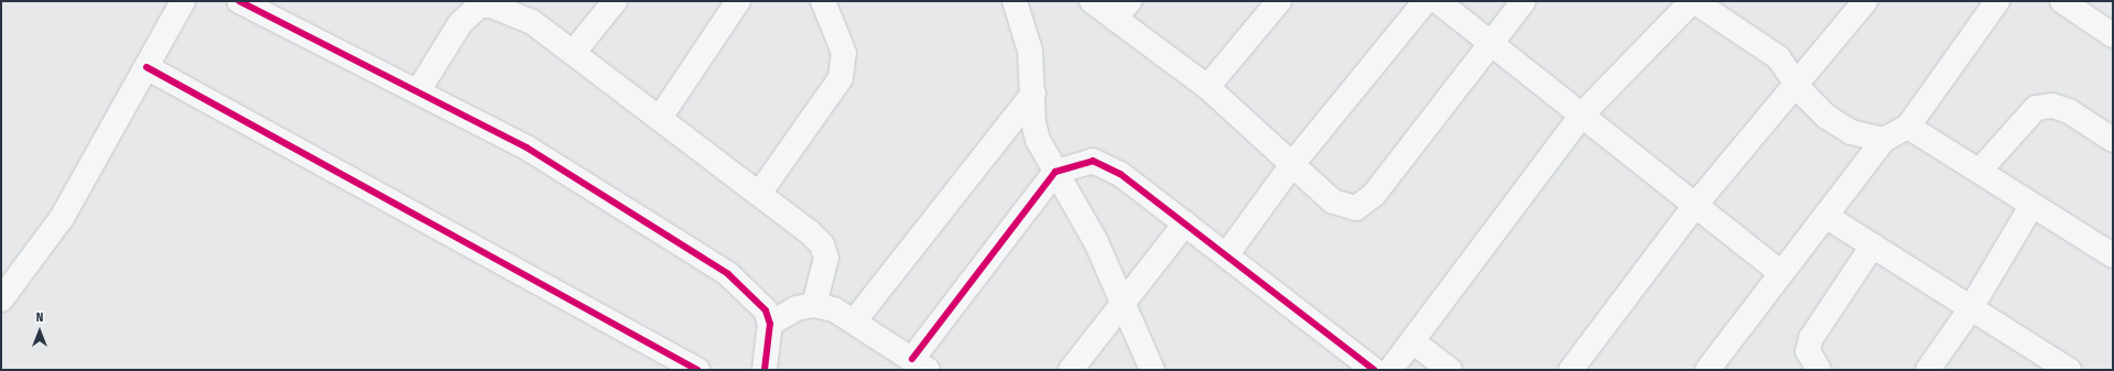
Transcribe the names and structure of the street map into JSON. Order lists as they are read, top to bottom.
{
  "north": "top"
}
